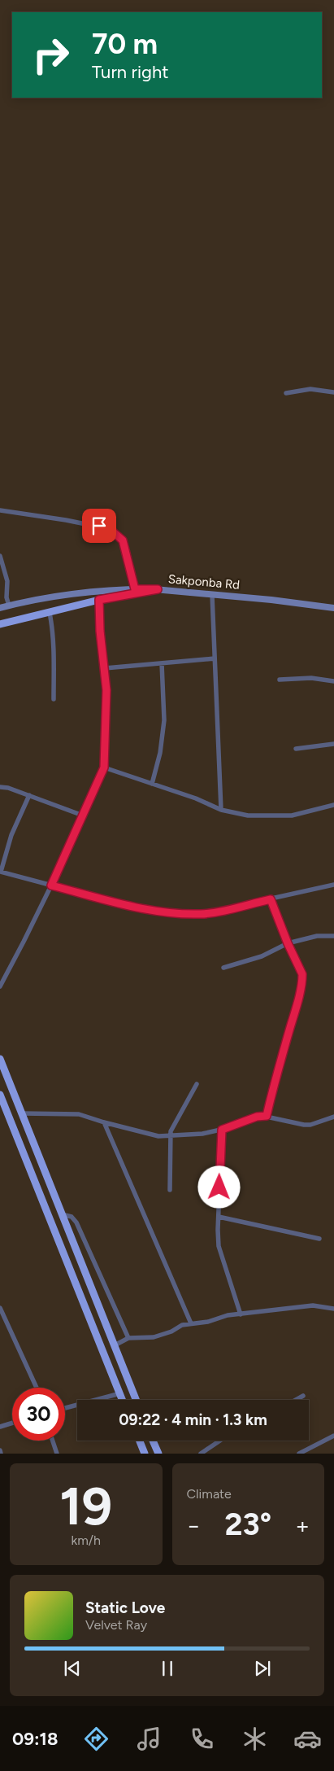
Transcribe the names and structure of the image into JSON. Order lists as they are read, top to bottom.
{
  "streets": {
    "main road": ["Sakponba Rd"]
  },
  "page": {
    "turn": ["70 m", "Turn right"],
    "limit": "30",
    "trip": "09:22 · 4 min · 1.3 km",
    "tile": [
      ["19", "km/h"],
      "Climate"
    ],
    "heat": ["−", "23°", "+"],
    "song": ["Static Love", "Velvet Ray"],
    "tabs": "09:18"
  }
}
